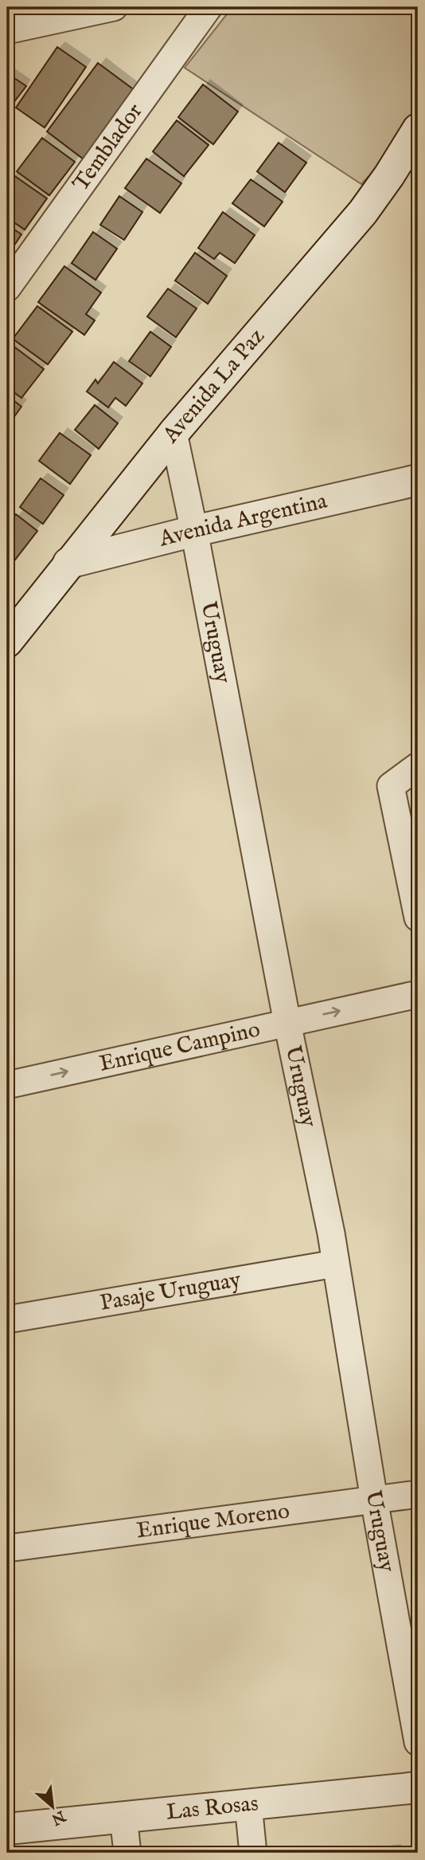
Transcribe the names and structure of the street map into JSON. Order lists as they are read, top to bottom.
{
  "streets": {
    "street": [
      "Temblador",
      "Avenida La Paz",
      "Avenida Argentina",
      "Uruguay",
      "Enrique Campino",
      "Pasaje Uruguay",
      "Enrique Moreno",
      "Las Rosas"
    ]
  },
  "crossings": [
    ["Avenida La Paz", "Avenida Argentina"],
    ["Avenida La Paz", "Uruguay"],
    ["Avenida Argentina", "Uruguay"],
    ["Uruguay", "Enrique Campino"],
    ["Uruguay", "Pasaje Uruguay"],
    ["Uruguay", "Enrique Moreno"]
  ],
  "one_way": ["Enrique Campino"],
  "north": "bottom right"
}
